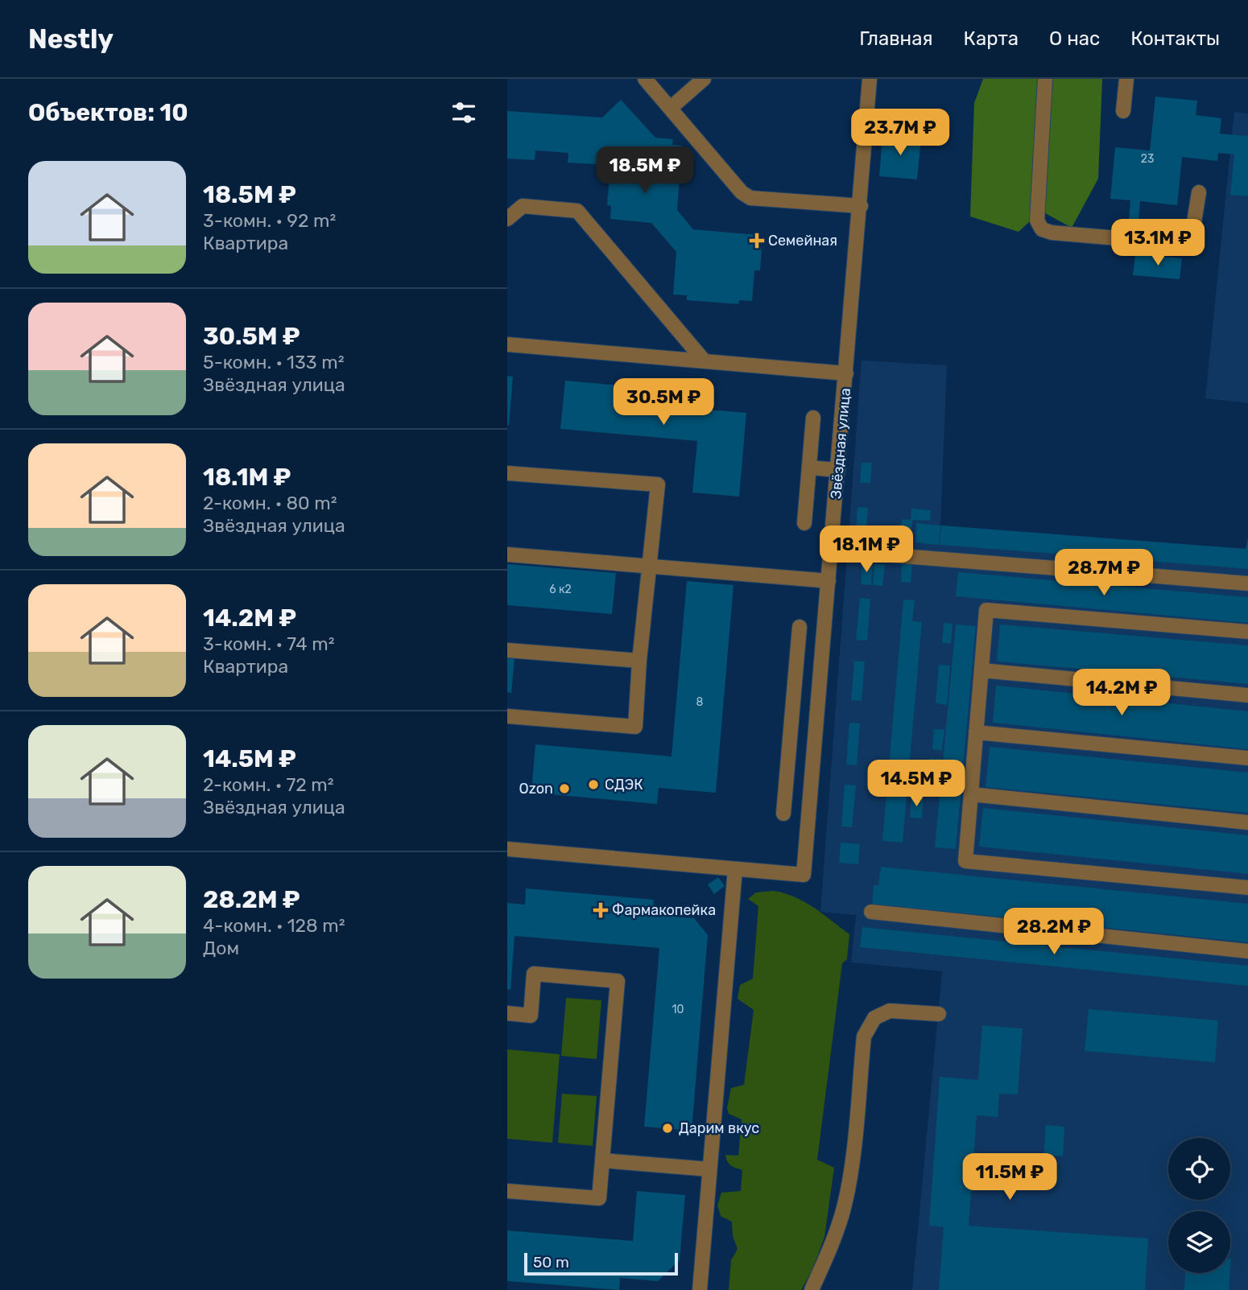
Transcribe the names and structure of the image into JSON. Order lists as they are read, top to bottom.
{
  "streets": {
    "street": ["Звёздная улица"]
  },
  "places": {
    "health": ["Семейная", "Фармакопейка"],
    "other": ["СДЭК", "Ozon", "Дарим вкус"]
  },
  "house_numbers": [
    "23",
    "6 к2",
    "8",
    "10"
  ],
  "scale_bar": "50 m",
  "page": {
    "header": "Nestly",
    "nav": [
      "Главная",
      "Карта",
      "О нас",
      "Контакты"
    ],
    "heading": "Объектов: 10",
    "price": [
      "23.7M ₽",
      "18.5M ₽",
      "13.1M ₽",
      "30.5M ₽",
      "18.1M ₽",
      "28.7M ₽",
      "14.2M ₽",
      "14.5M ₽",
      "28.2M ₽",
      "11.5M ₽"
    ],
    "list": [
      {
        "name": "18.5M ₽",
        "note": "3-комн. · 92 m² · Квартира"
      },
      {
        "name": "30.5M ₽",
        "note": "5-комн. · 133 m² · Звёздная улица"
      },
      {
        "name": "18.1M ₽",
        "note": "2-комн. · 80 m² · Звёздная улица"
      },
      {
        "name": "14.2M ₽",
        "note": "3-комн. · 74 m² · Квартира"
      },
      {
        "name": "14.5M ₽",
        "note": "2-комн. · 72 m² · Звёздная улица"
      },
      {
        "name": "28.2M ₽",
        "note": "4-комн. · 128 m² · Дом"
      }
    ],
    "scale": "50 m"
  }
}
